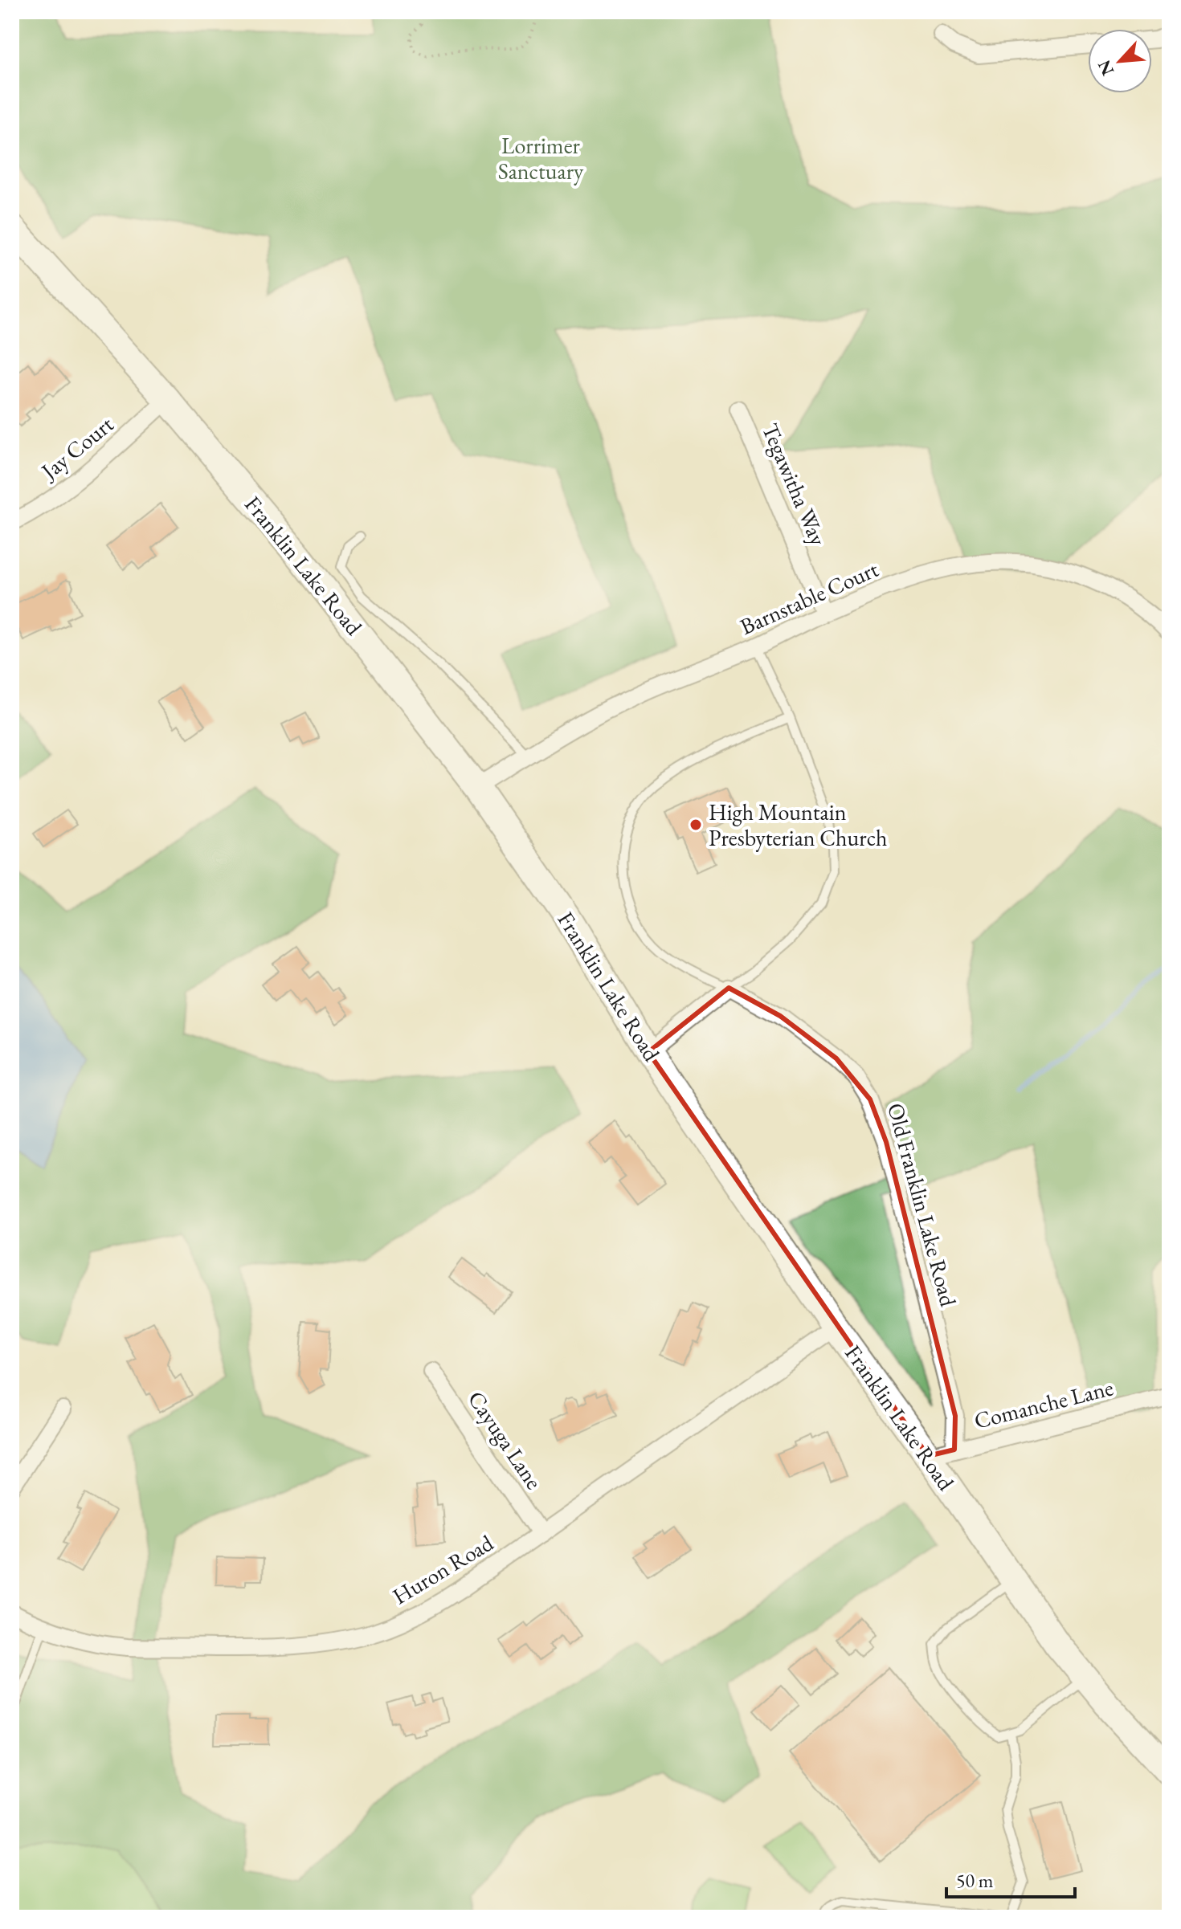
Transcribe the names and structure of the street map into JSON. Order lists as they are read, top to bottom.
{
  "streets": {
    "main road": ["Franklin Lake Road"],
    "street": [
      "Jay Court",
      "Tegawitha Way",
      "Barnstable Court",
      "Old Franklin Lake Road",
      "Comanche Lane",
      "Cayuga Lane",
      "Huron Road"
    ]
  },
  "crossings": [
    ["Jay Court", "Franklin Lake Road"],
    ["Tegawitha Way", "Barnstable Court"],
    ["Franklin Lake Road", "Barnstable Court"],
    ["Franklin Lake Road", "Comanche Lane"],
    ["Franklin Lake Road", "Huron Road"],
    ["Old Franklin Lake Road", "Comanche Lane"],
    ["Cayuga Lane", "Huron Road"]
  ],
  "parks": ["Lorrimer Sanctuary"],
  "places": ["High Mountain Presbyterian Church"],
  "scale_bar": "50 m",
  "north": "bottom left"
}
